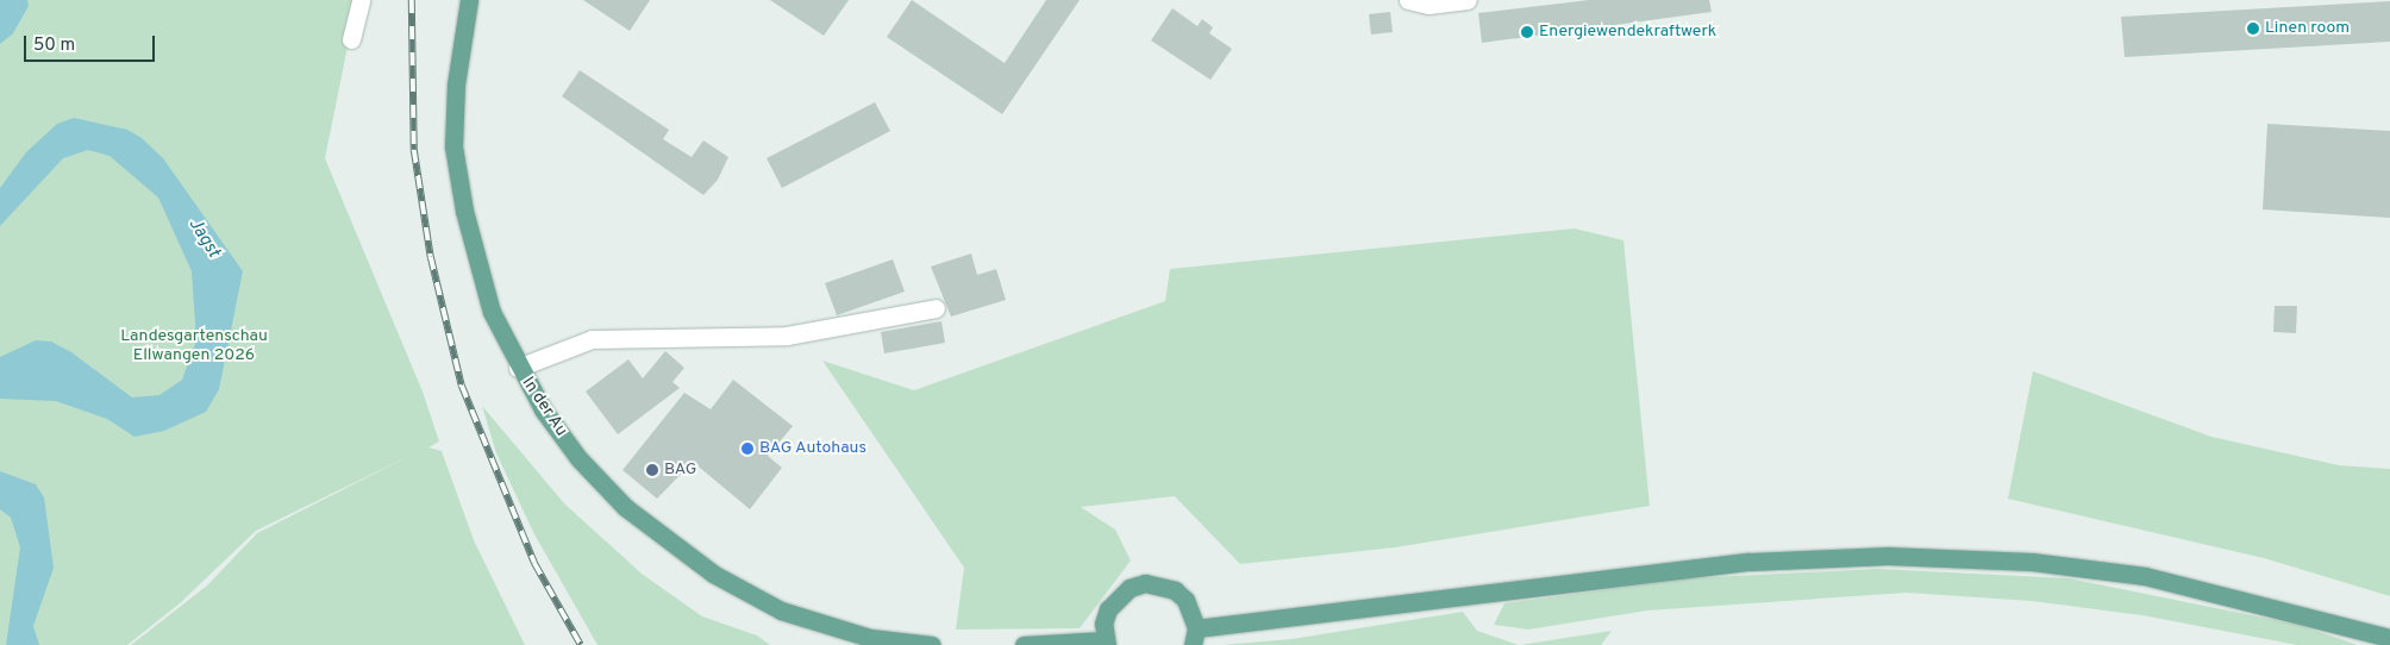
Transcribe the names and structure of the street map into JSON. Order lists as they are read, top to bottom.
{
  "streets": {
    "main road": ["In der Au"]
  },
  "water": ["Jagst"],
  "parks": ["Landesgartenschau Ellwangen 2026"],
  "places": [
    "Linen room",
    "Energiewendekraftwerk",
    "BAG Autohaus",
    "BAG"
  ],
  "scale_bar": "50 m"
}
